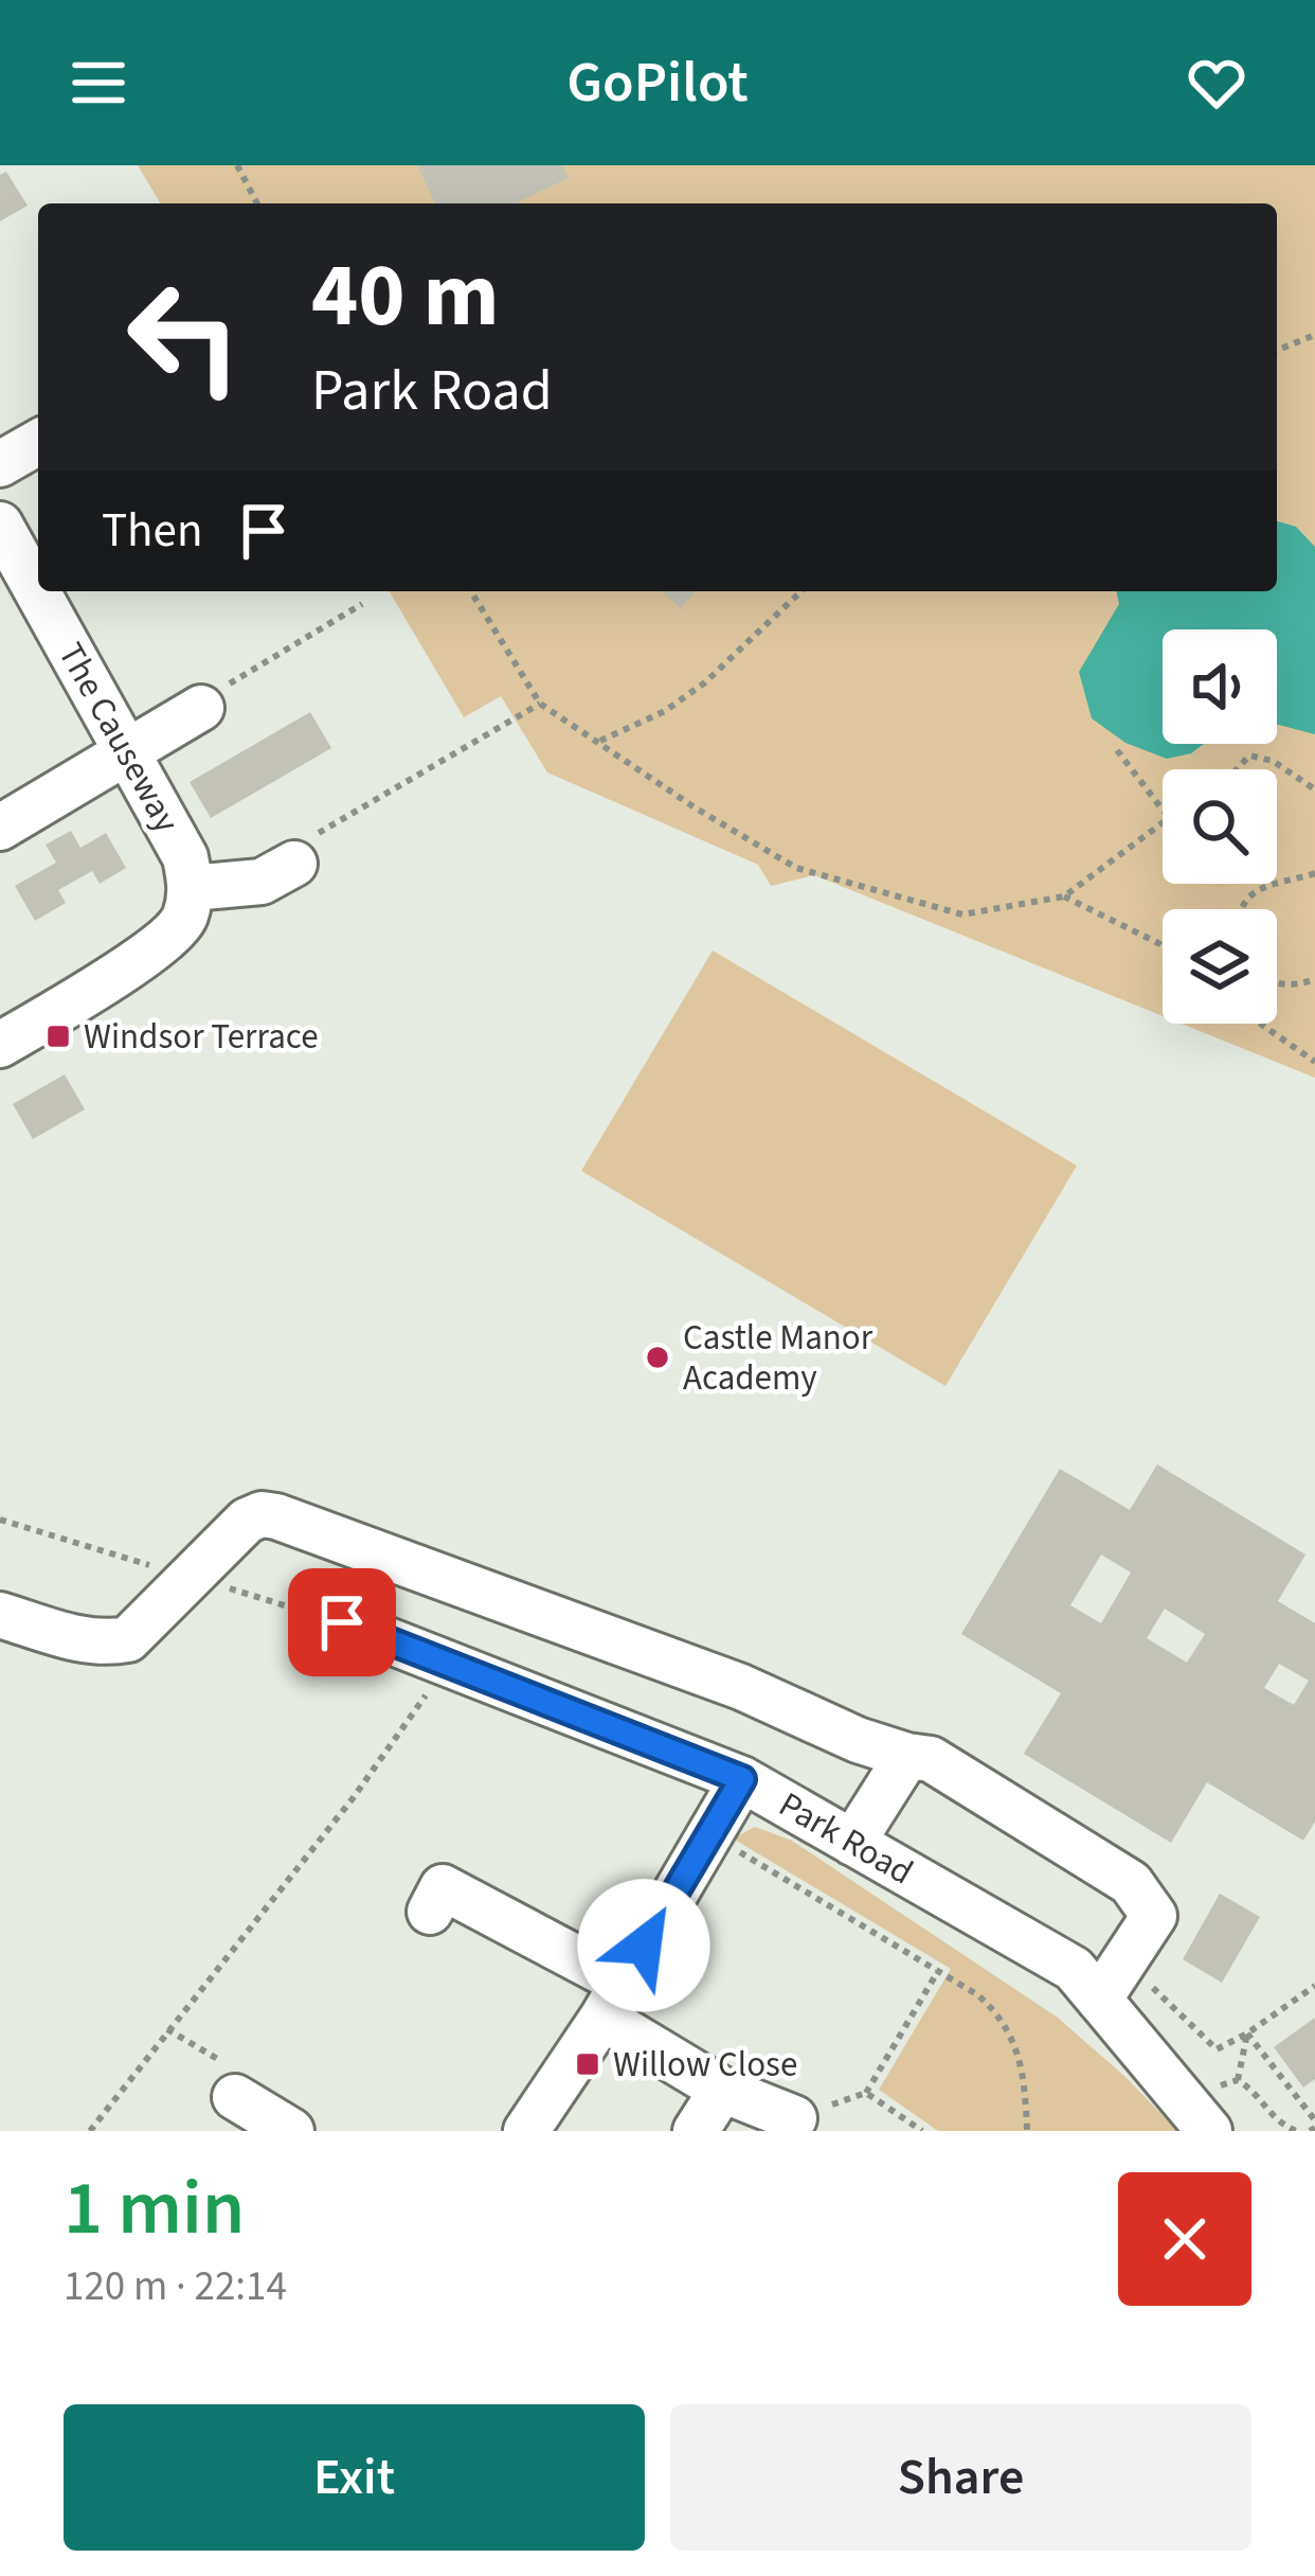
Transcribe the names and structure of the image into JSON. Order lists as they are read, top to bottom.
{
  "streets": {
    "street": ["The Causeway", "Park Road"]
  },
  "places": {
    "transit": ["Windsor Terrace", "Willow Close"],
    "other": ["Castle Manor Academy"]
  },
  "page": {
    "header": "GoPilot",
    "turn": ["40 m", "Park Road"],
    "then": "Then",
    "heading": ["1 min", "120 m · 22:14"],
    "buttons": ["Exit", "Share"]
  }
}
